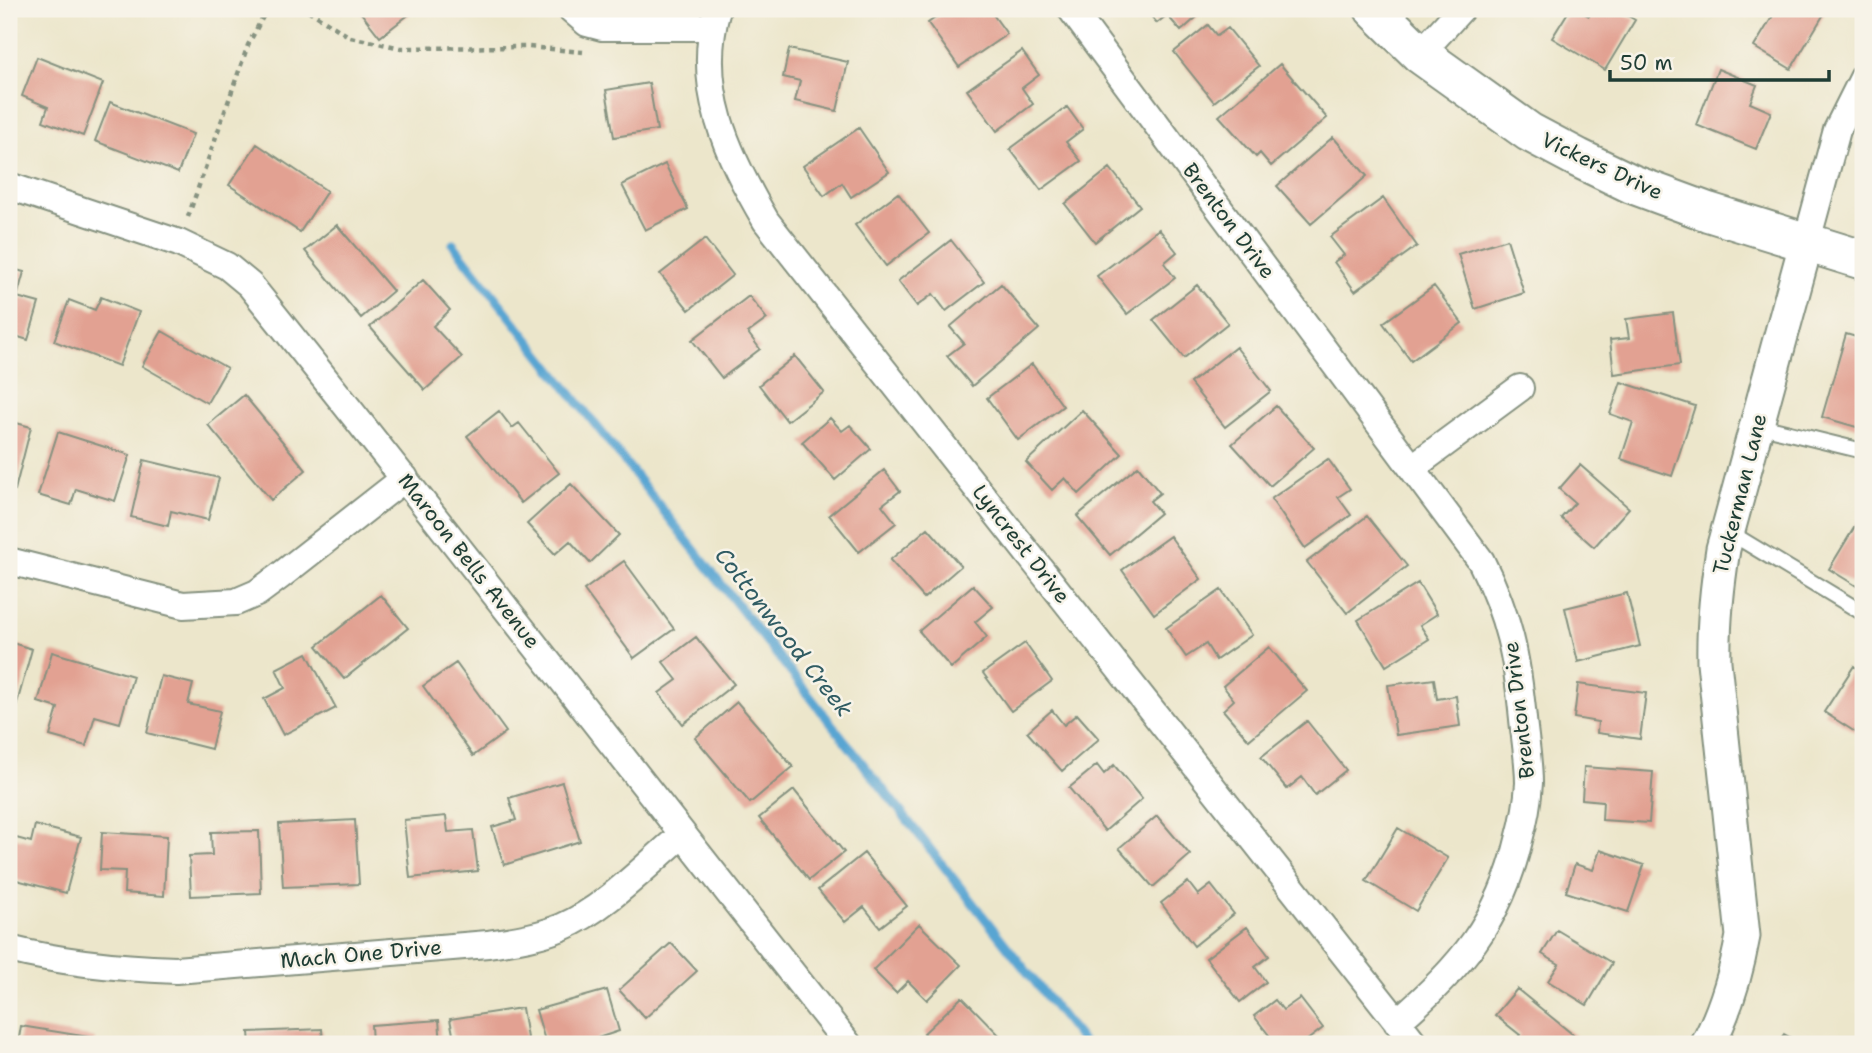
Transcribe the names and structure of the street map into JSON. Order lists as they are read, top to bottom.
{
  "streets": {
    "main road": ["Vickers Drive"],
    "street": [
      "Brenton Drive",
      "Tuckerman Lane",
      "Lyncrest Drive",
      "Maroon Bells Avenue",
      "Mach One Drive"
    ]
  },
  "crossings": [
    ["Vickers Drive", "Tuckerman Lane"],
    ["Brenton Drive", "Lyncrest Drive"],
    ["Maroon Bells Avenue", "Mach One Drive"]
  ],
  "water": ["Cottonwood Creek"],
  "scale_bar": "50 m"
}
